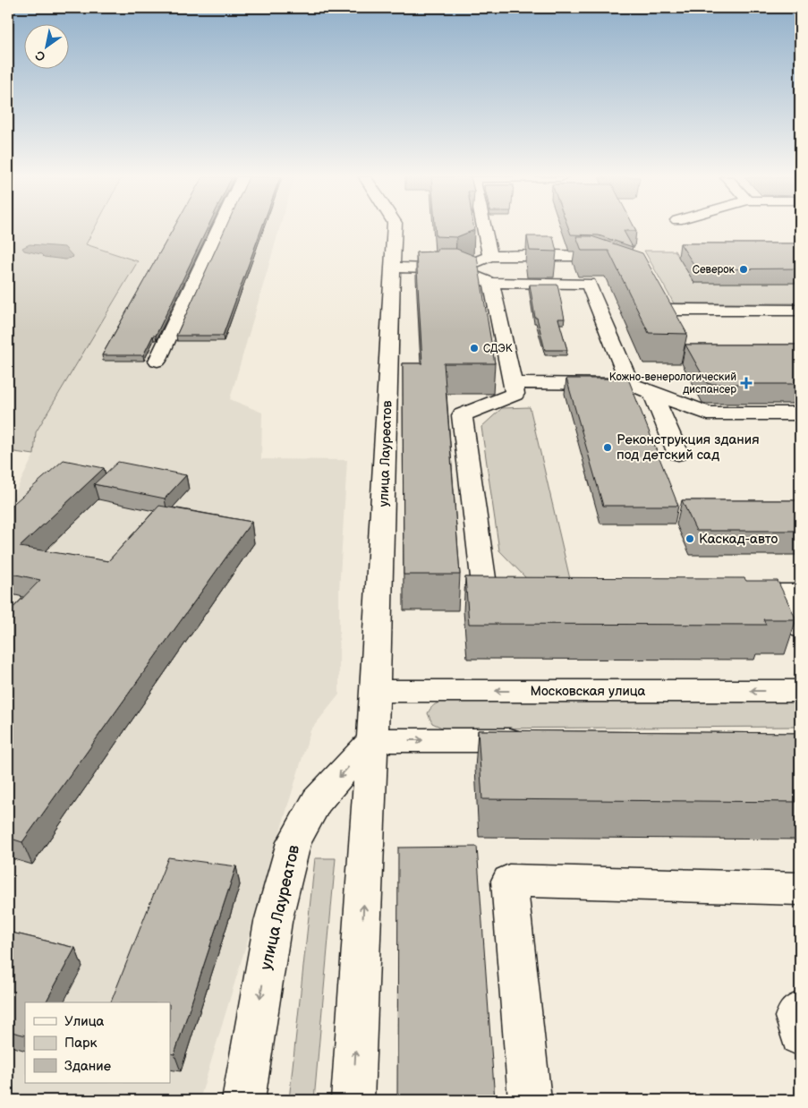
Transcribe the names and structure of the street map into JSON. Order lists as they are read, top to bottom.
{
  "streets": {
    "street": ["улица Лауреатов", "Московская улица"]
  },
  "crossings": [
    ["улица Лауреатов", "Московская улица"]
  ],
  "places": {
    "other": [
      "Северок",
      "СДЭК",
      "Реконструкция здания под детский сад",
      "Каскад-авто"
    ],
    "health": ["Кожно-венерологический диспансер"]
  },
  "legend": ["Улица", "Парк", "Здание"],
  "north": "bottom left"
}
